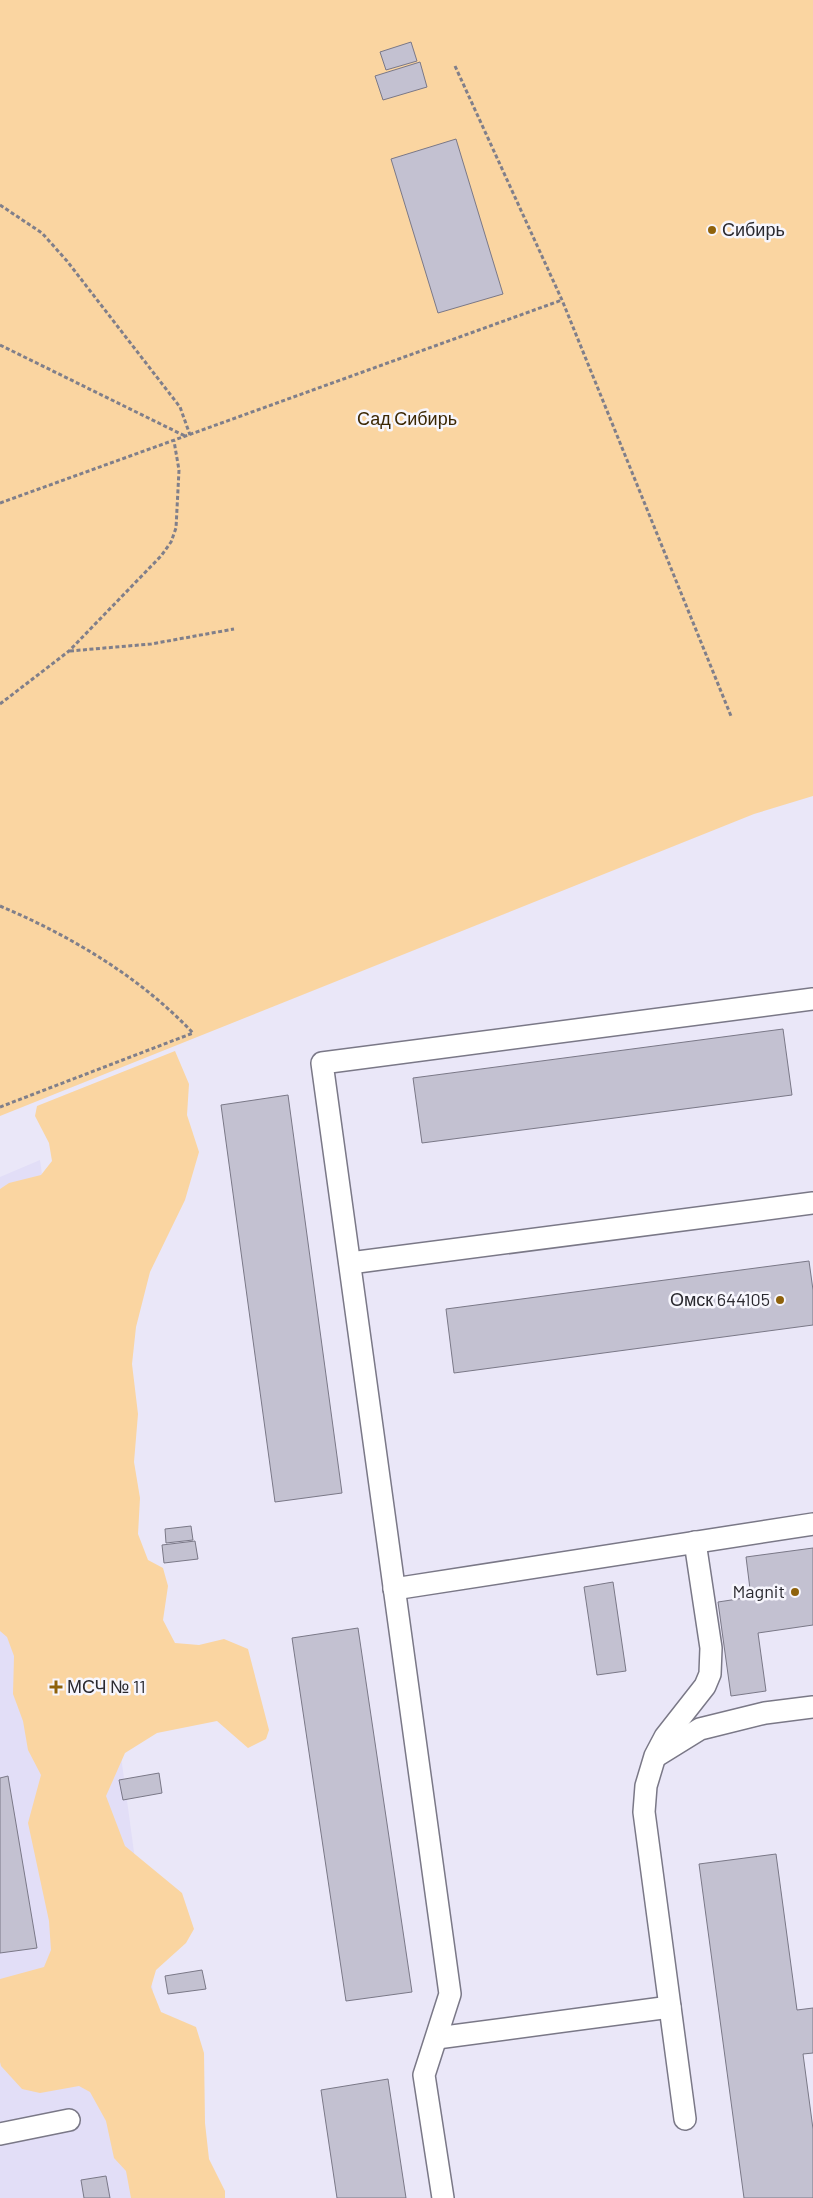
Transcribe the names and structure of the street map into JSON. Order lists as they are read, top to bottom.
{
  "parks": ["Сад Сибирь"],
  "places": {
    "other": ["Сибирь", "Омск 644105", "Magnit"],
    "health": ["МСЧ № 11"]
  }
}
